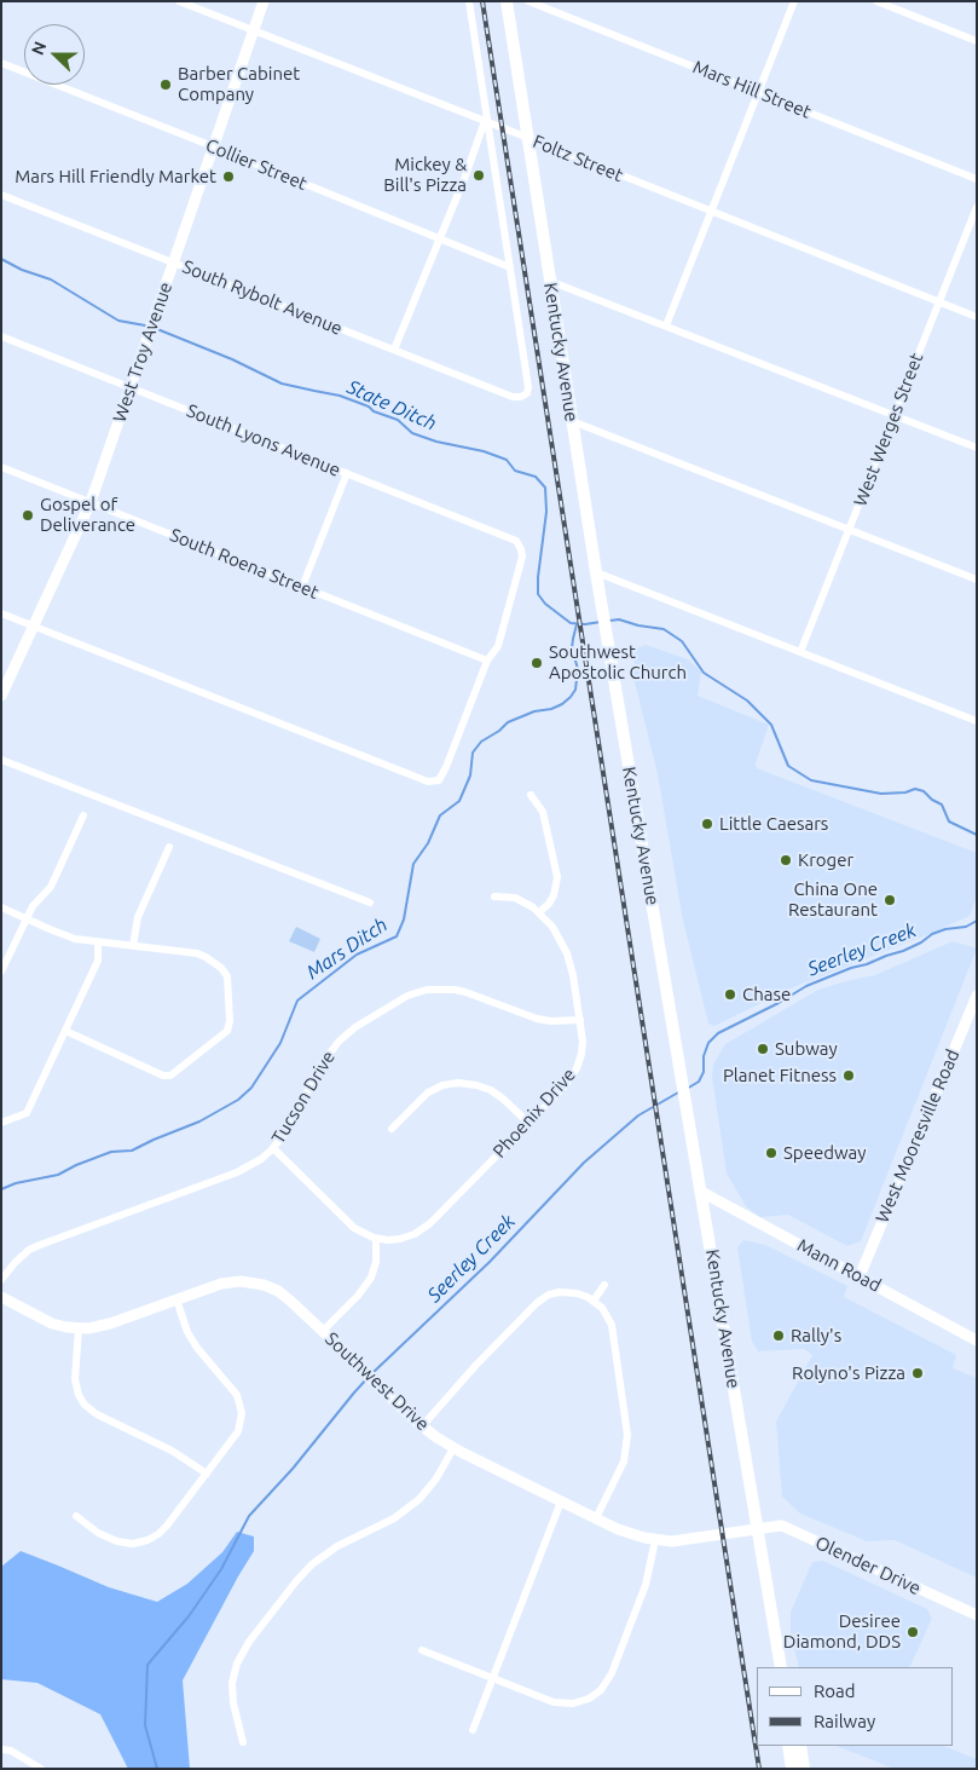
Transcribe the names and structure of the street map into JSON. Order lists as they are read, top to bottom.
{
  "streets": {
    "main road": ["Kentucky Avenue"],
    "street": [
      "Mars Hill Street",
      "Foltz Street",
      "Collier Street",
      "South Rybolt Avenue",
      "West Troy Avenue",
      "West Werges Street",
      "South Lyons Avenue",
      "South Roena Street",
      "Tucson Drive",
      "Phoenix Drive",
      "West Mooresville Road",
      "Mann Road",
      "Southwest Drive",
      "Olender Drive"
    ]
  },
  "crossings": [
    ["Foltz Street", "West Troy Avenue"],
    ["Foltz Street", "Kentucky Avenue"],
    ["Foltz Street", "West Werges Street"],
    ["Collier Street", "South Rybolt Avenue"],
    ["Collier Street", "West Troy Avenue"],
    ["South Rybolt Avenue", "West Troy Avenue"],
    ["West Troy Avenue", "South Lyons Avenue"],
    ["West Troy Avenue", "South Roena Street"],
    ["Kentucky Avenue", "Mann Road"],
    ["Kentucky Avenue", "Southwest Drive"],
    ["Kentucky Avenue", "Olender Drive"],
    ["South Lyons Avenue", "South Roena Street"],
    ["Tucson Drive", "Phoenix Drive"],
    ["West Mooresville Road", "Mann Road"],
    ["Southwest Drive", "Olender Drive"]
  ],
  "water": ["State Ditch", "Mars Ditch", "Seerley Creek"],
  "places": [
    "Barber Cabinet Company",
    "Mickey & Bill's Pizza",
    "Mars Hill Friendly Market",
    "Gospel of Deliverance",
    "Southwest Apostolic Church",
    "Little Caesars",
    "Kroger",
    "China One Restaurant",
    "Chase",
    "Subway",
    "Planet Fitness",
    "Speedway",
    "Rally's",
    "Rolyno's Pizza",
    "Desiree Diamond, DDS"
  ],
  "legend": ["Road", "Railway"],
  "north": "left"
}
